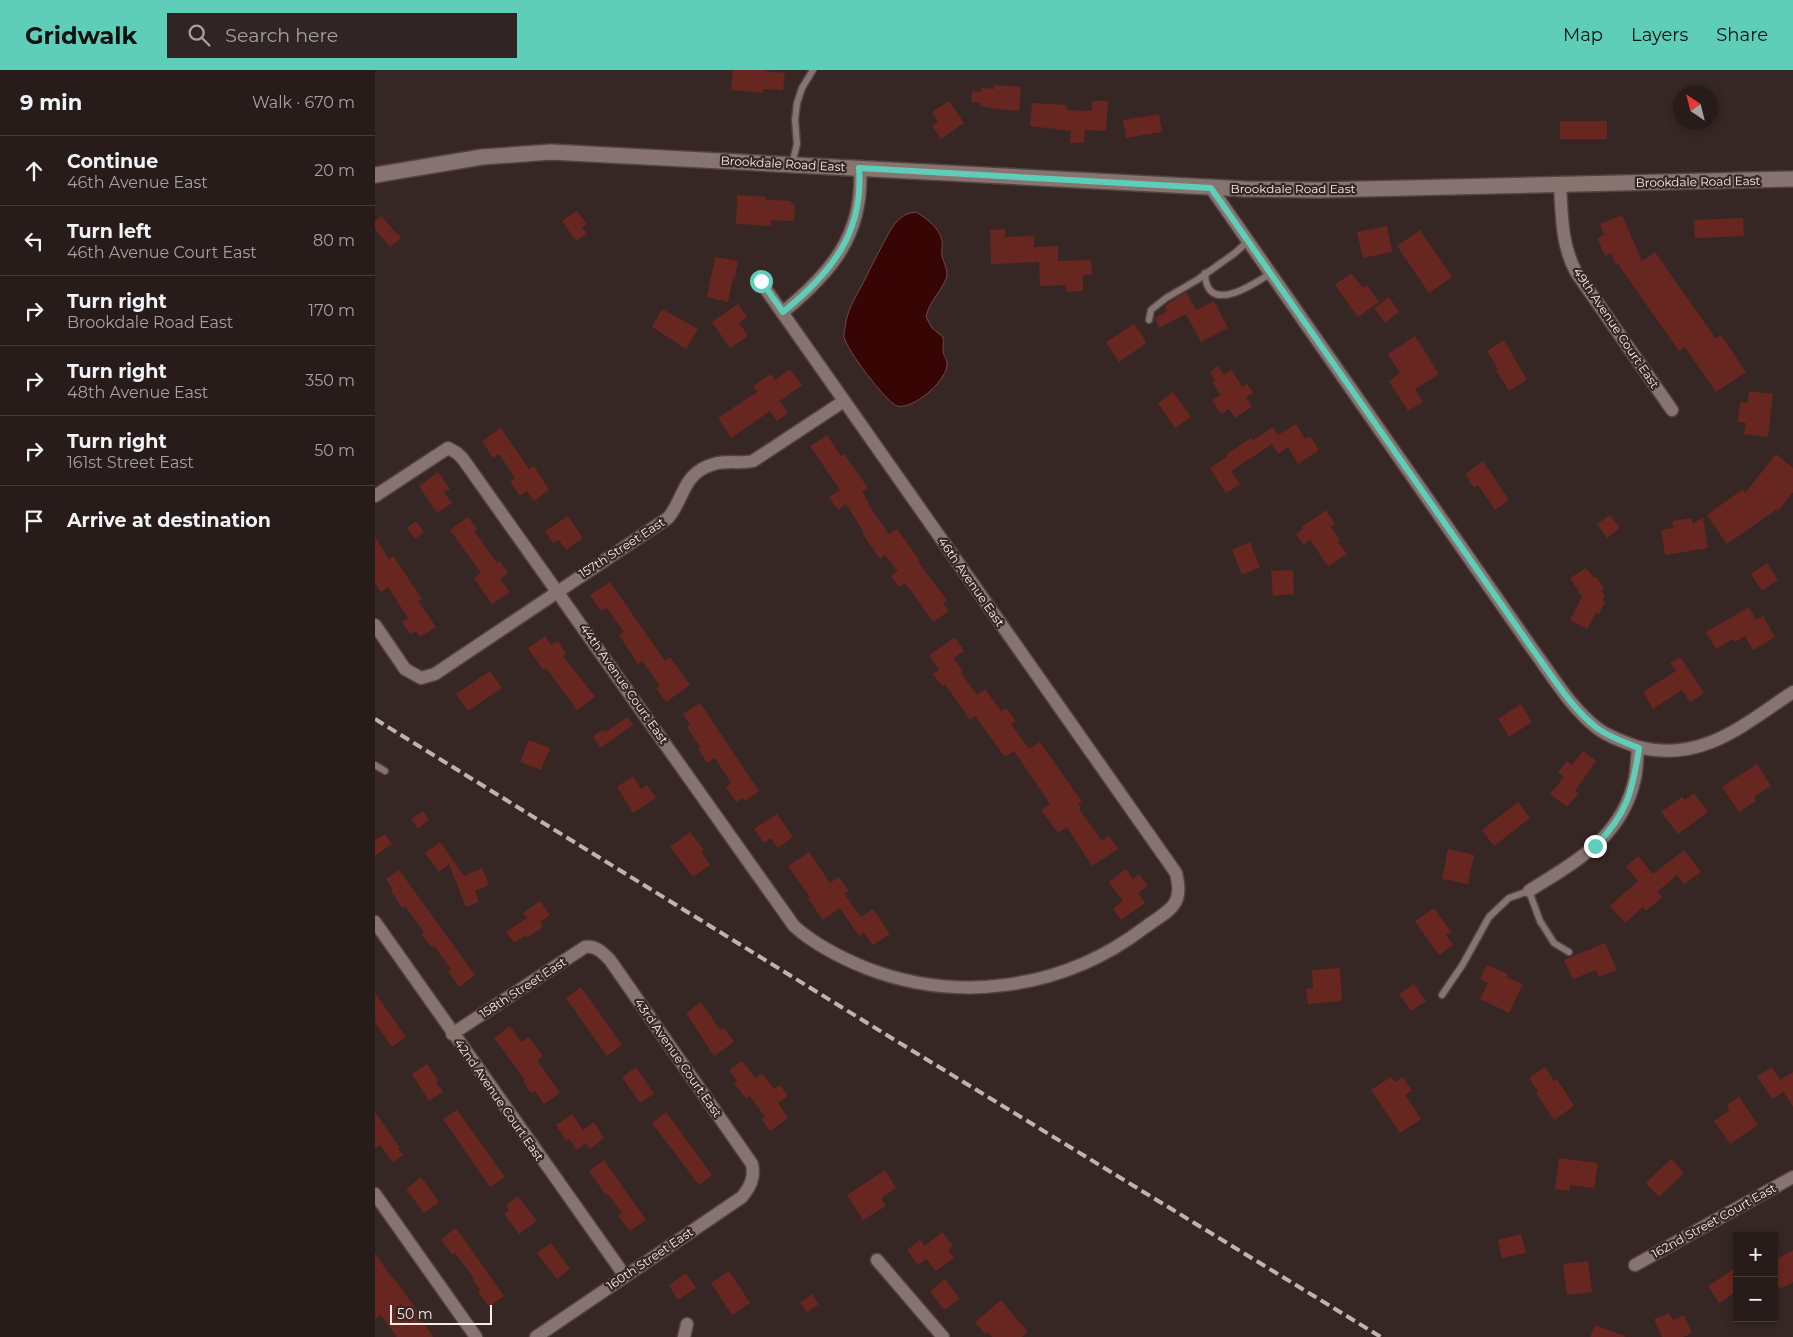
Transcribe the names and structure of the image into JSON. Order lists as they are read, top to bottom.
{
  "streets": {
    "main road": ["Brookdale Road East"],
    "street": [
      "49th Avenue Court East",
      "157th Street East",
      "46th Avenue East",
      "44th Avenue Court East",
      "158th Street East",
      "43rd Avenue Court East",
      "42nd Avenue Court East",
      "162nd Street Court East",
      "160th Street East"
    ]
  },
  "crossings": [
    ["Brookdale Road East", "49th Avenue Court East"],
    ["157th Street East", "46th Avenue East"],
    ["157th Street East", "44th Avenue Court East"],
    ["46th Avenue East", "44th Avenue Court East"],
    ["158th Street East", "43rd Avenue Court East"],
    ["158th Street East", "42nd Avenue Court East"],
    ["43rd Avenue Court East", "160th Street East"],
    ["42nd Avenue Court East", "160th Street East"]
  ],
  "scale_bar": "50 m",
  "north": "top left",
  "page": {
    "header": "Gridwalk",
    "search": "Search here",
    "nav": ["Map", "Layers", "Share"],
    "heading": ["9 min", "Walk · 670 m"],
    "list": [
      ["Continue", "46th Avenue East", "20 m"],
      ["Turn left", "46th Avenue Court East", "80 m"],
      ["Turn right", "Brookdale Road East", "170 m"],
      ["Turn right", "48th Avenue East", "350 m"],
      ["Turn right", "161st Street East", "50 m"],
      "Arrive at destination"
    ],
    "map_buttons": ["+", "−"],
    "scale": "50 m"
  }
}
